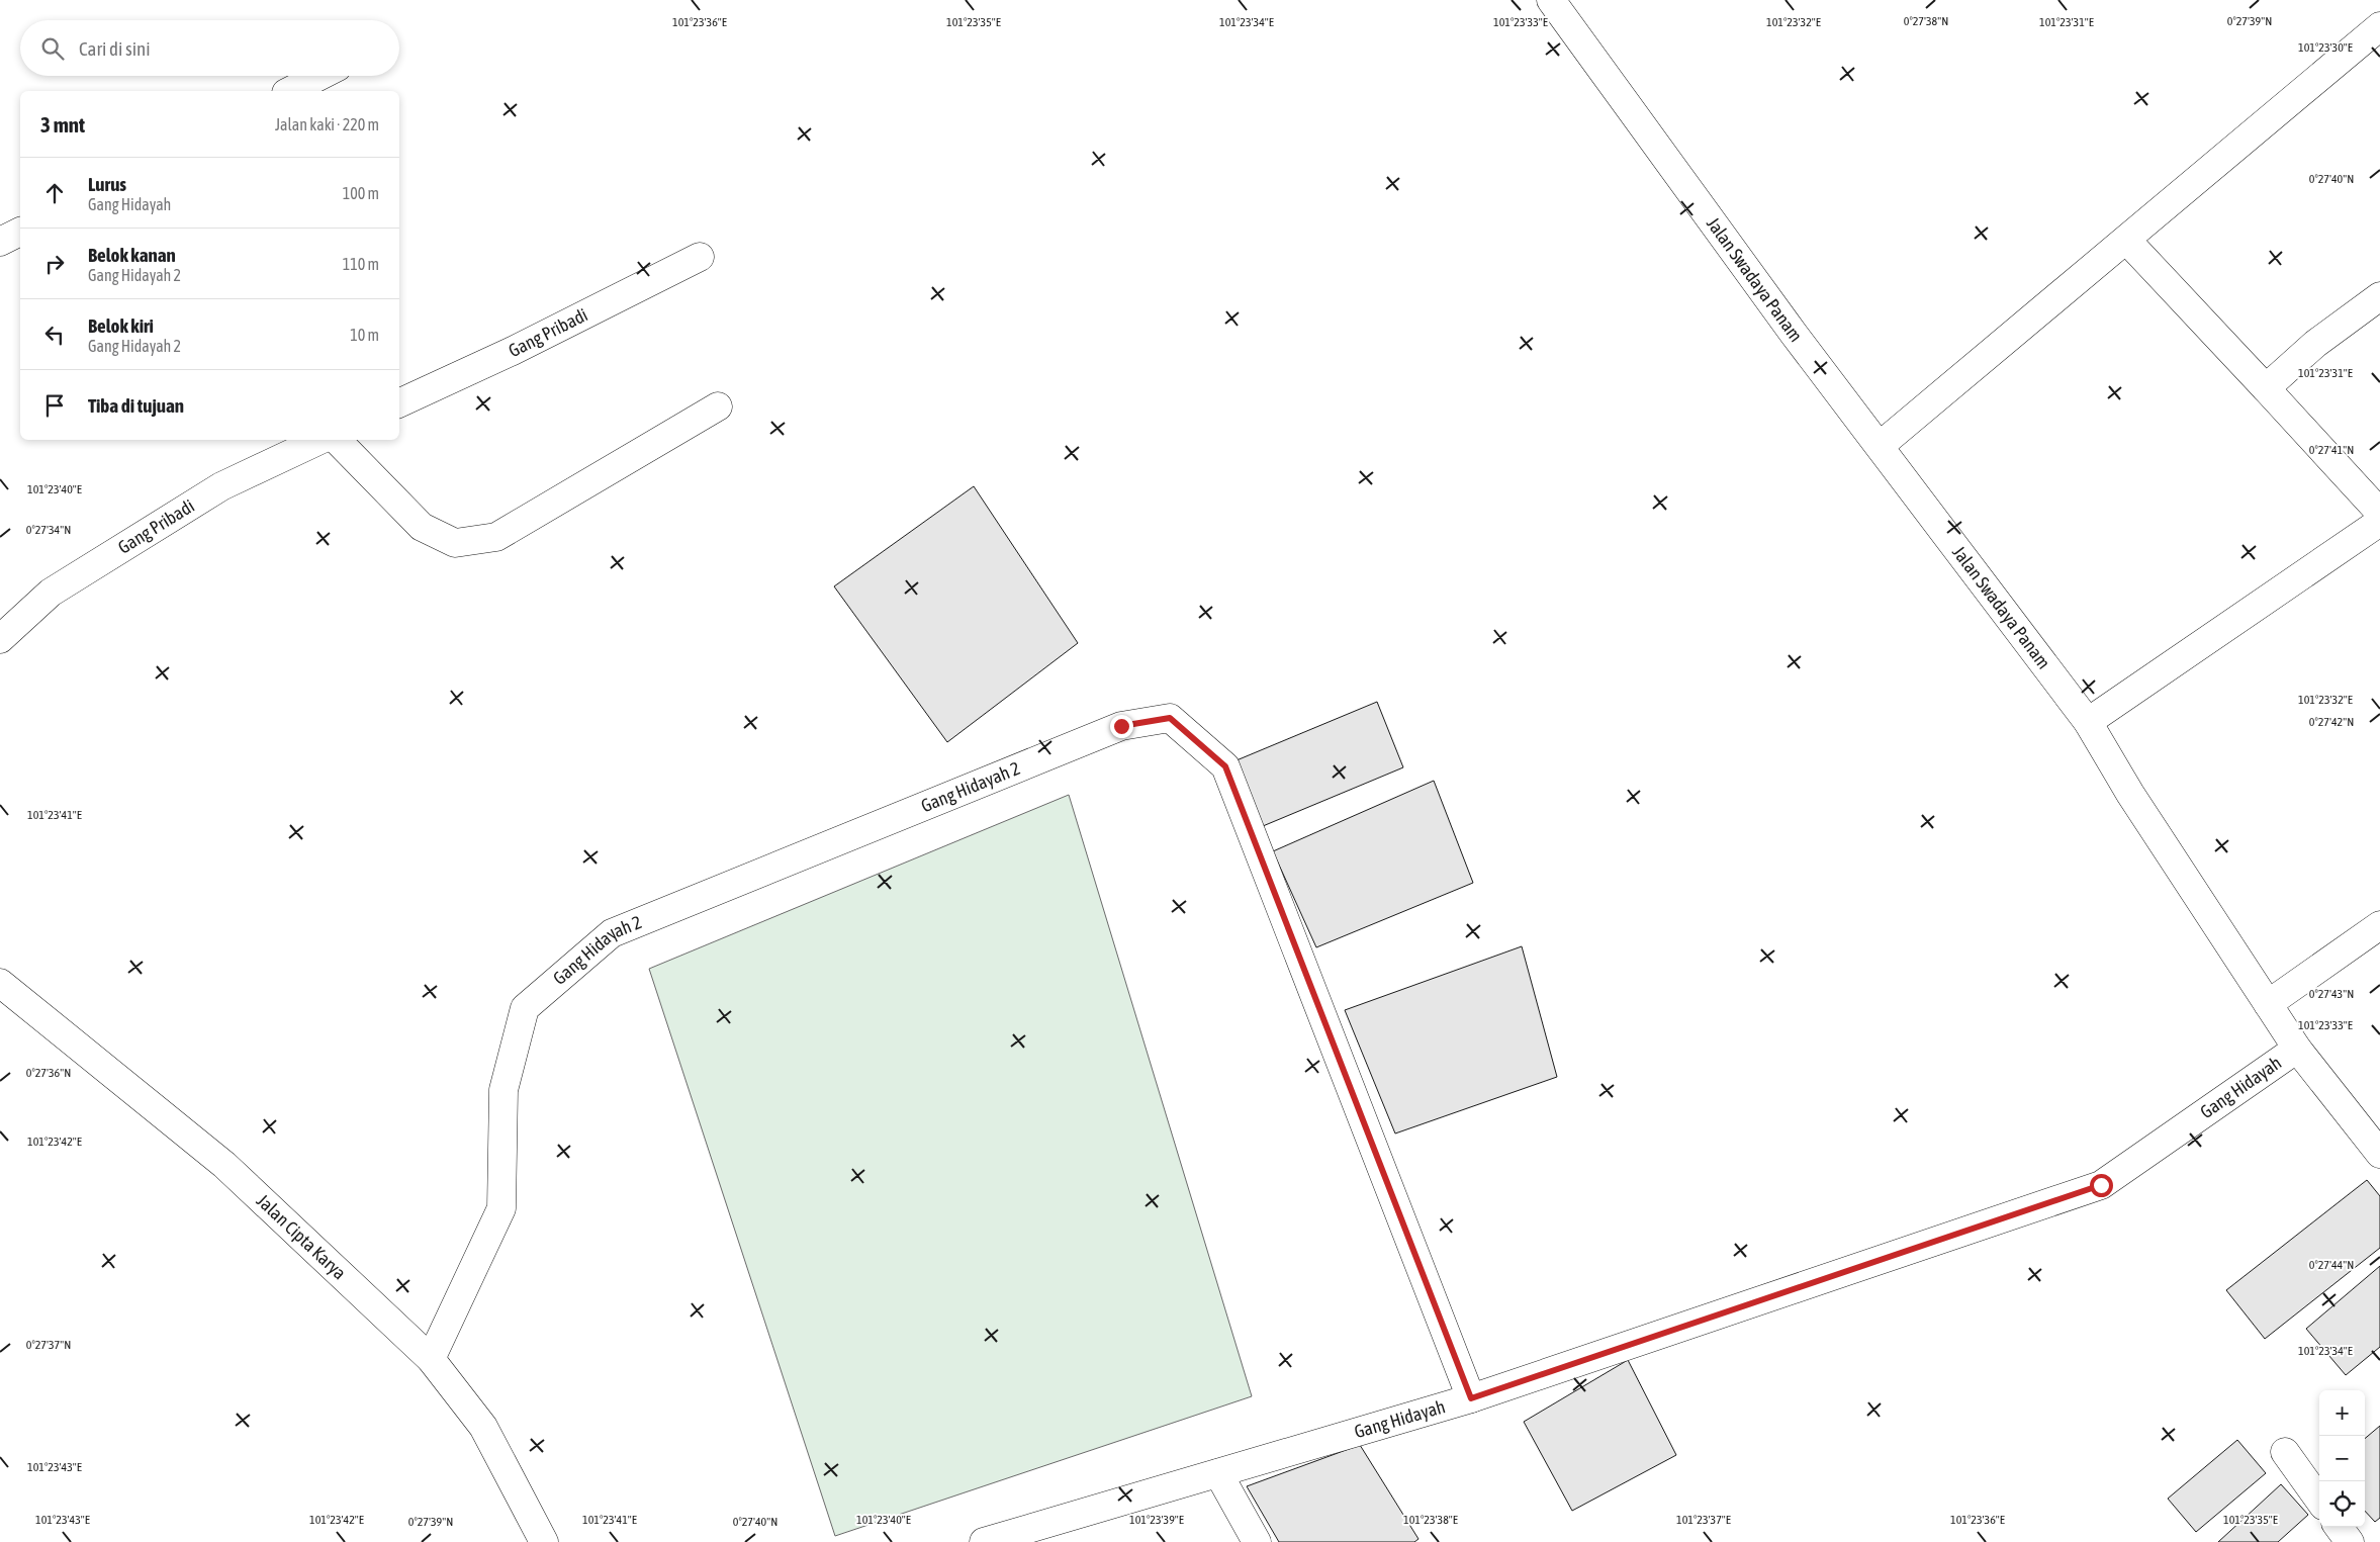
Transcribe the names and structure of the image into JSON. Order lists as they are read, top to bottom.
{
  "streets": {
    "street": [
      "Jalan Swadaya Panam",
      "Gang Pribadi",
      "Gang Hidayah 2",
      "Gang Hidayah",
      "Jalan Cipta Karya"
    ]
  },
  "crossings": [
    ["Jalan Swadaya Panam", "Gang Hidayah"],
    ["Gang Hidayah 2", "Gang Hidayah"],
    ["Gang Hidayah 2", "Jalan Cipta Karya"]
  ],
  "page": {
    "search": "Cari di sini",
    "heading": ["3 mnt", "Jalan kaki · 220 m"],
    "list": [
      ["Lurus", "Gang Hidayah", "100 m"],
      ["Belok kanan", "Gang Hidayah 2", "110 m"],
      ["Belok kiri", "Gang Hidayah 2", "10 m"],
      "Tiba di tujuan"
    ],
    "map_buttons": ["+", "−"]
  },
  "coordinates": [
    "0°27'38\"N",
    "0°27'39\"N",
    "101°23'36\"E",
    "101°23'35\"E",
    "101°23'34\"E",
    "101°23'33\"E",
    "101°23'32\"E",
    "101°23'31\"E",
    "101°23'30\"E",
    "0°27'40\"N",
    "0°27'41\"N",
    "101°23'40\"E",
    "0°27'34\"N",
    "0°27'42\"N",
    "101°23'41\"E",
    "0°27'43\"N",
    "0°27'36\"N",
    "101°23'42\"E",
    "0°27'44\"N",
    "0°27'37\"N",
    "101°23'43\"E",
    "101°23'39\"E",
    "101°23'38\"E",
    "101°23'37\"E"
  ]
}
